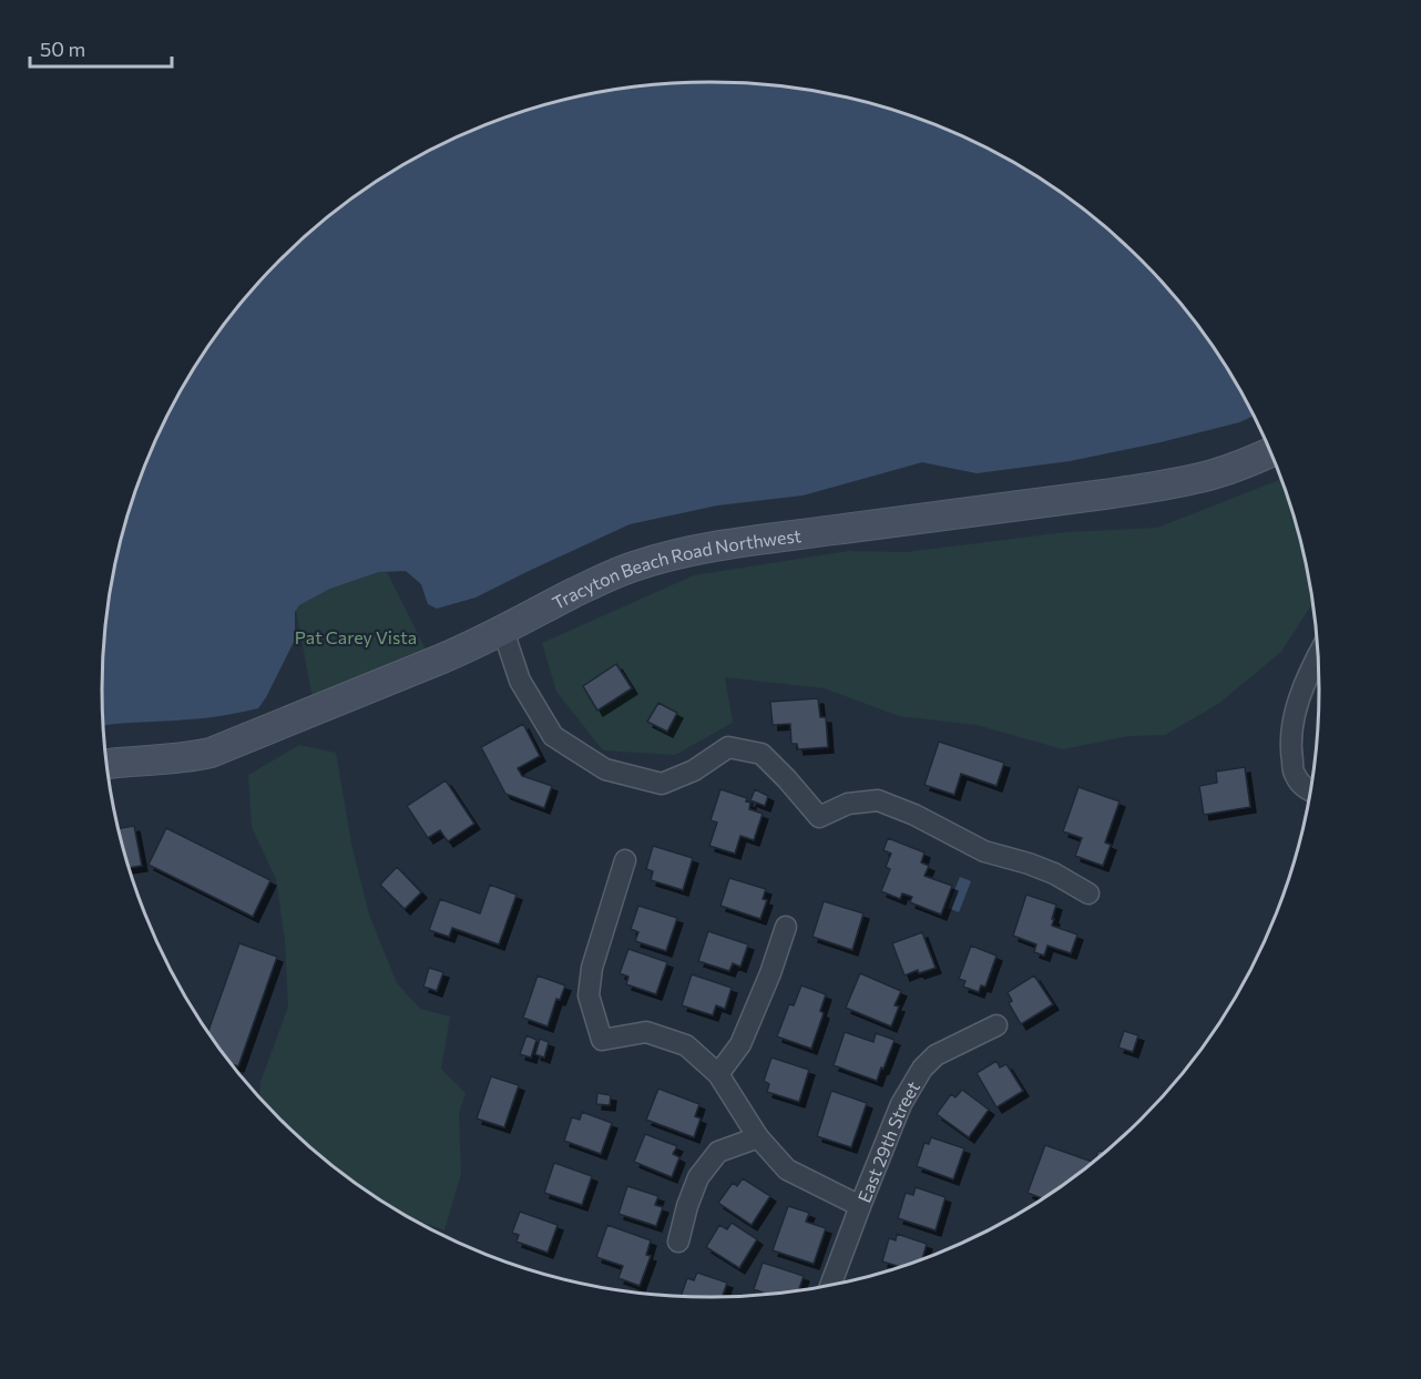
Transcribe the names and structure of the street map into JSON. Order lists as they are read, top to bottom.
{
  "streets": {
    "main road": ["Tracyton Beach Road Northwest"],
    "street": ["East 29th Street"]
  },
  "parks": ["Pat Carey Vista"],
  "scale_bar": "50 m"
}
